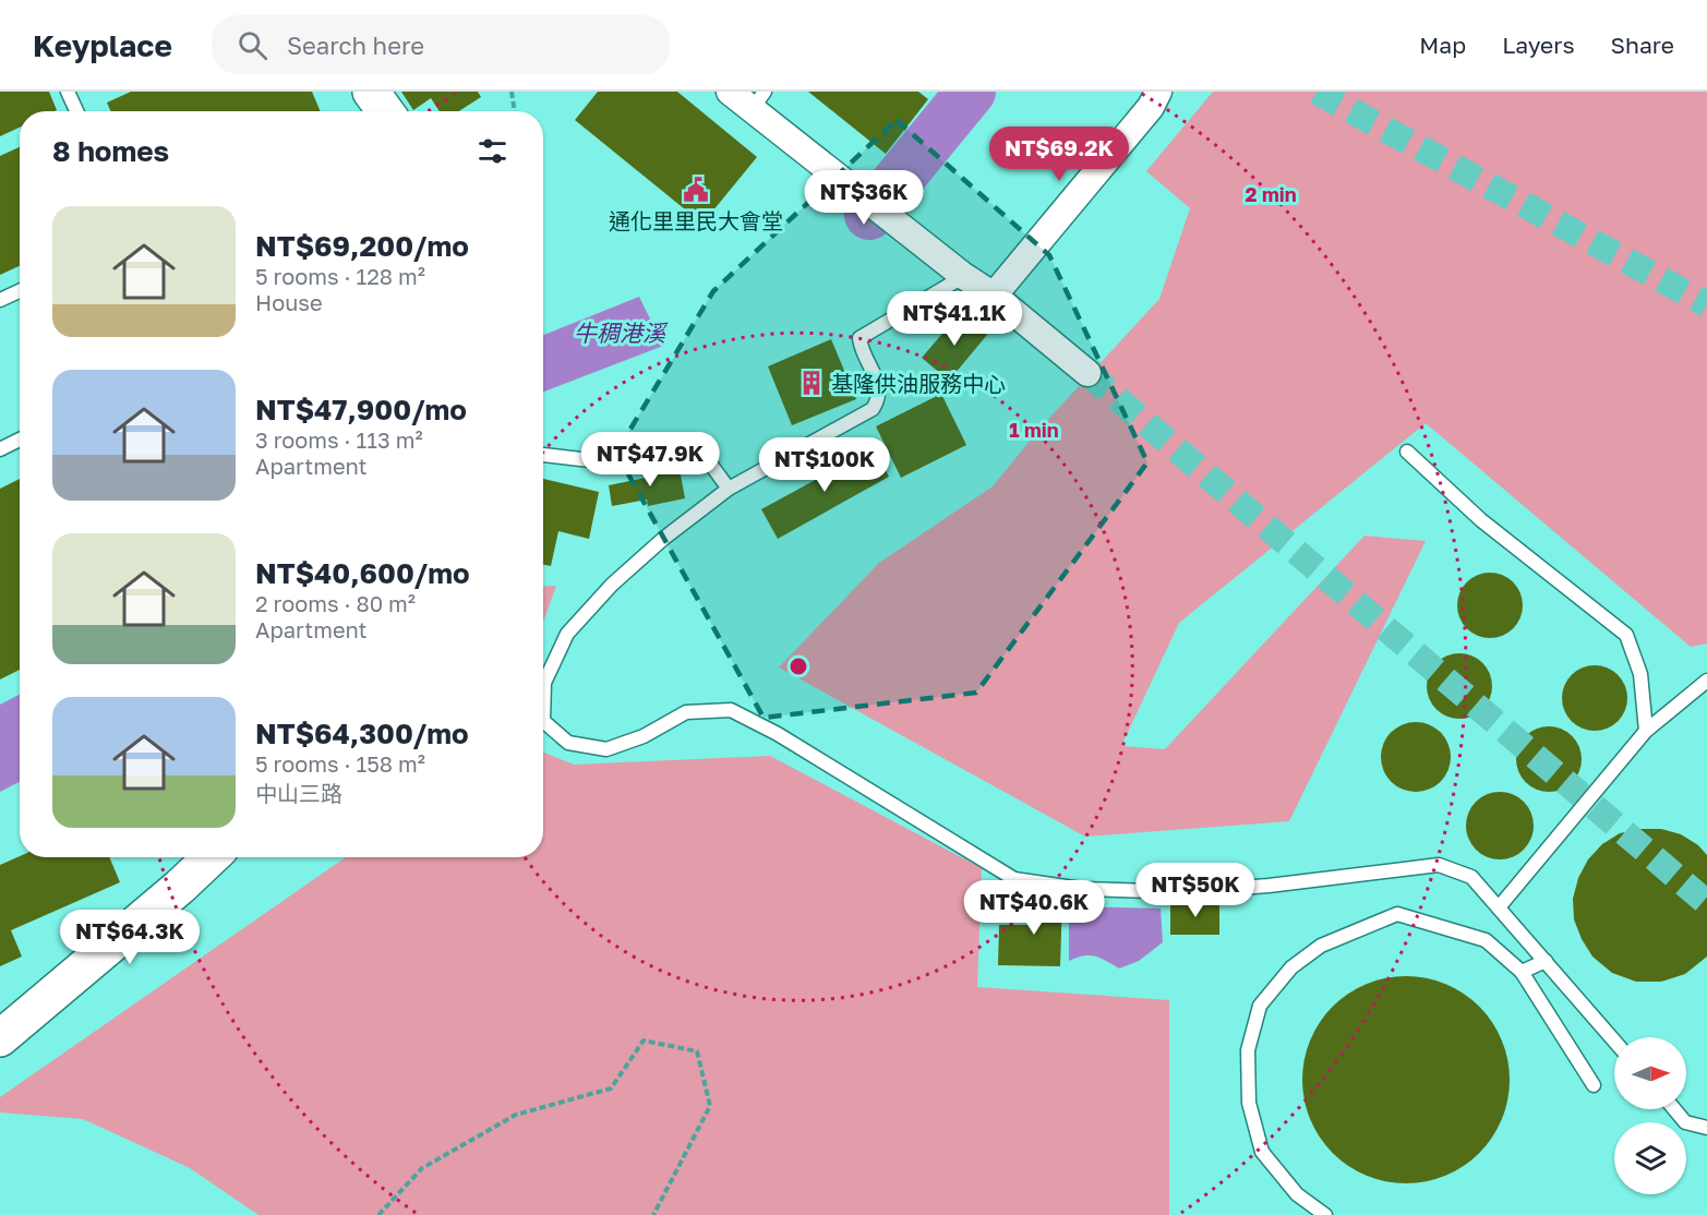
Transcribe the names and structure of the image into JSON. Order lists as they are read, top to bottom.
{
  "water": ["牛稠港溪"],
  "places": {
    "public building": ["通化里里民大會堂"],
    "building": ["基隆供油服務中心"]
  },
  "north": "right",
  "page": {
    "header": "Keyplace",
    "search": "Search here",
    "nav": ["Map", "Layers", "Share"],
    "heading": "8 homes",
    "price": [
      "NT$69.2K",
      "NT$36K",
      "NT$41.1K",
      "NT$47.9K",
      "NT$100K",
      "NT$50K",
      "NT$40.6K",
      "NT$64.3K"
    ],
    "list": [
      {
        "name": "NT$69,200/mo",
        "note": "5 rooms · 128 m² · House"
      },
      {
        "name": "NT$47,900/mo",
        "note": "3 rooms · 113 m² · Apartment"
      },
      {
        "name": "NT$40,600/mo",
        "note": "2 rooms · 80 m² · Apartment"
      },
      {
        "name": "NT$64,300/mo",
        "note": "5 rooms · 158 m² · 中山三路"
      }
    ]
  },
  "rings": ["2 min", "1 min"]
}
